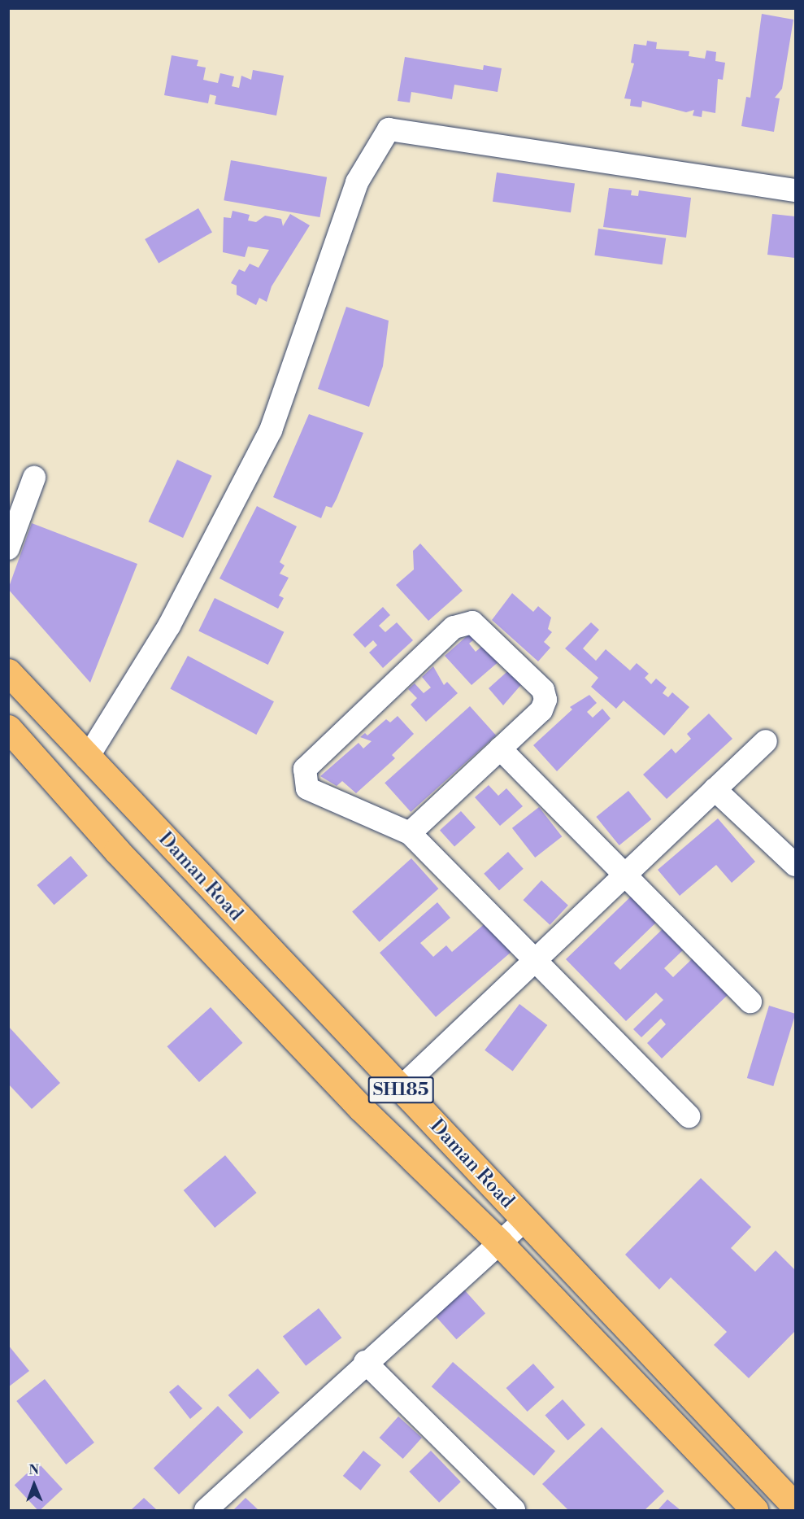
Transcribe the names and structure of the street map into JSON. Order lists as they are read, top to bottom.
{
  "streets": {
    "main road": ["Daman Road", "SH185"]
  },
  "north": "top"
}
